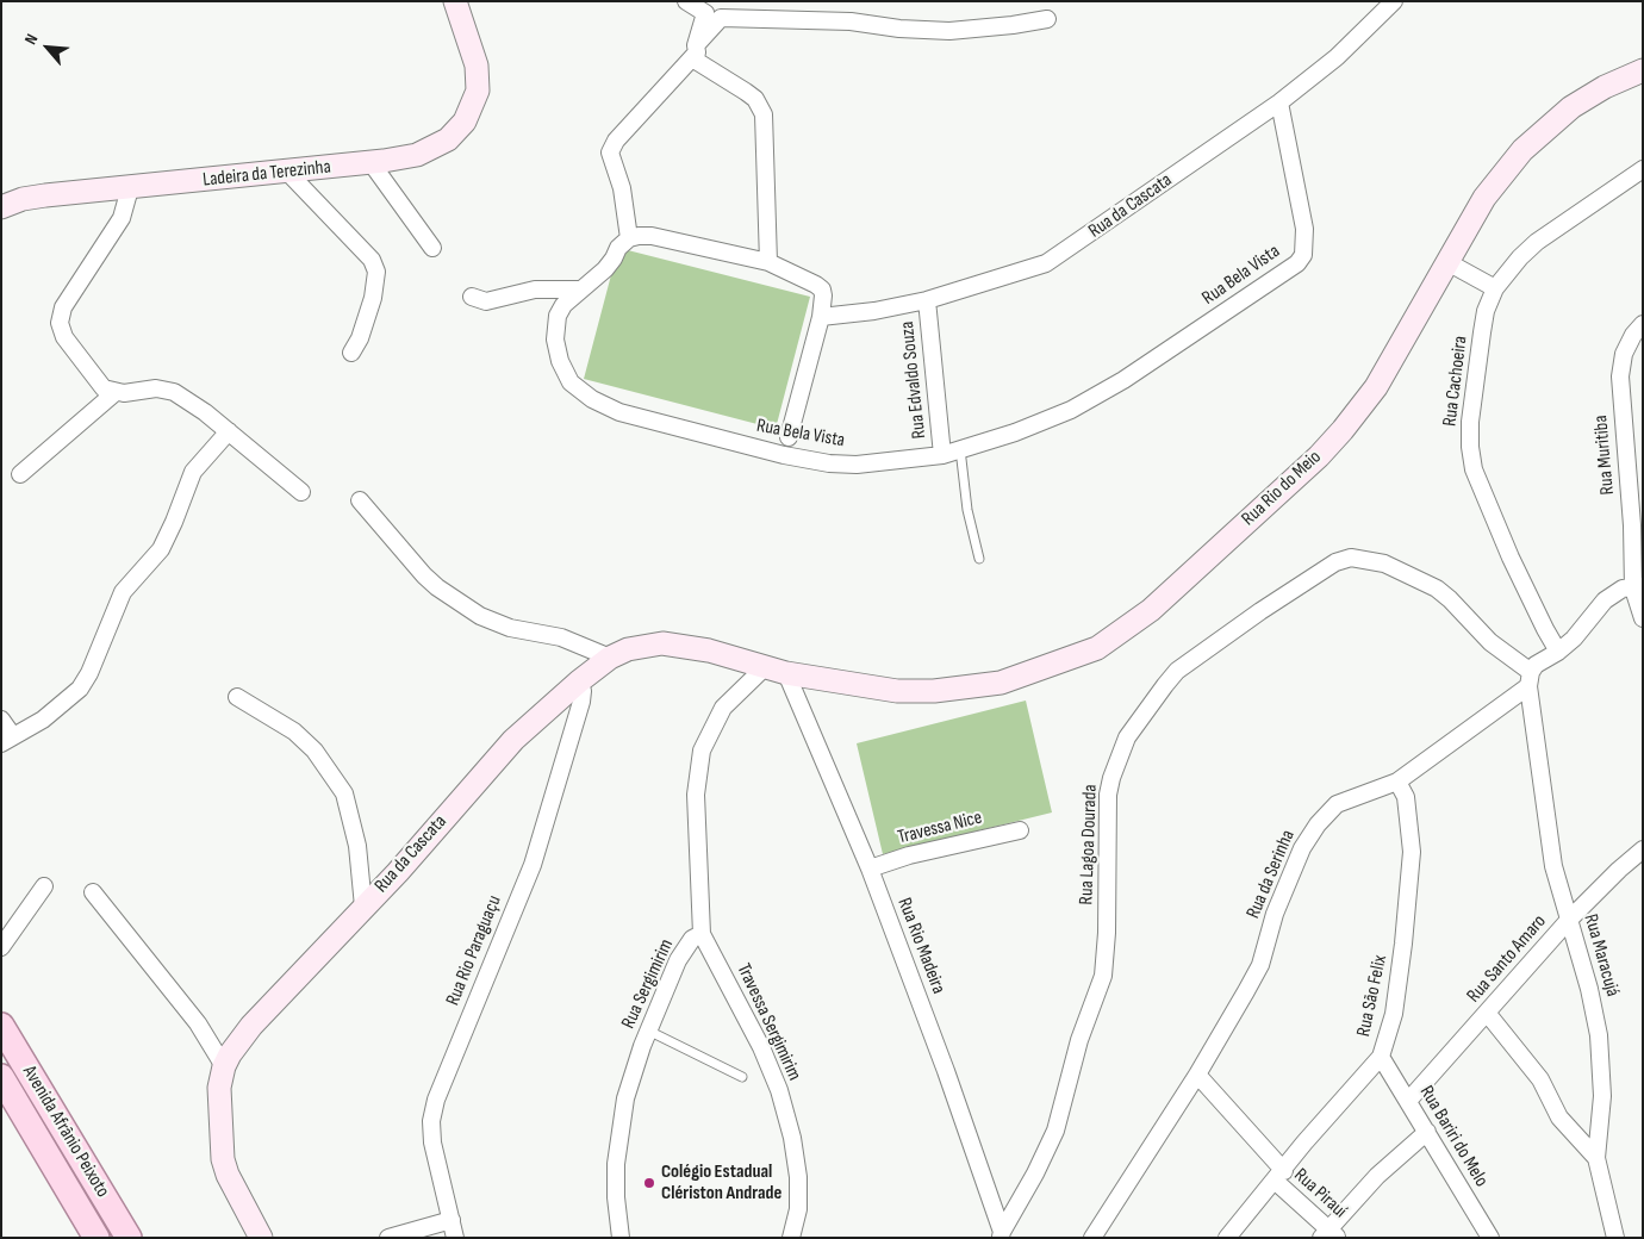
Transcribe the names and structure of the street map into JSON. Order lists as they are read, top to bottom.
{
  "streets": {
    "main road": [
      "Ladeira da Terezinha",
      "Rua da Cascata",
      "Rua Rio do Meio",
      "Avenida Afrânio Peixoto"
    ],
    "street": [
      "Rua Bela Vista",
      "Rua Edvaldo Souza",
      "Rua Cachoeira",
      "Rua Muritiba",
      "Travessa Nice",
      "Rua Lagoa Dourada",
      "Rua da Serinha",
      "Rua Rio Madeira",
      "Rua Rio Paraguaçu",
      "Rua Maracujá",
      "Rua Santo Amaro",
      "Rua Sergimirim",
      "Rua São Felix",
      "Travessa Sergimirim",
      "Rua Bariri do Melo",
      "Rua Pirauí"
    ]
  },
  "crossings": [
    ["Rua da Cascata", "Rua Bela Vista"],
    ["Rua da Cascata", "Rua Edvaldo Souza"],
    ["Rua da Cascata", "Rua Rio do Meio"],
    ["Rua da Cascata", "Rua Rio Madeira"],
    ["Rua da Cascata", "Rua Rio Paraguaçu"],
    ["Rua da Cascata", "Rua Sergimirim"],
    ["Rua Bela Vista", "Rua Edvaldo Souza"],
    ["Rua Cachoeira", "Rua da Serinha"],
    ["Rua Muritiba", "Rua da Serinha"],
    ["Rua Rio do Meio", "Rua Rio Madeira"],
    ["Travessa Nice", "Rua Rio Madeira"],
    ["Rua Lagoa Dourada", "Rua da Serinha"],
    ["Rua Lagoa Dourada", "Rua Rio Madeira"],
    ["Rua Lagoa Dourada", "Rua Maracujá"],
    ["Rua da Serinha", "Rua Maracujá"],
    ["Rua da Serinha", "Rua São Felix"],
    ["Rua da Serinha", "Rua Pirauí"],
    ["Rua Maracujá", "Rua Santo Amaro"],
    ["Rua Santo Amaro", "Rua Bariri do Melo"],
    ["Rua Sergimirim", "Travessa Sergimirim"],
    ["Rua São Felix", "Rua Bariri do Melo"],
    ["Rua São Felix", "Rua Pirauí"]
  ],
  "places": ["Colégio Estadual Clériston Andrade"],
  "north": "top left"
}
